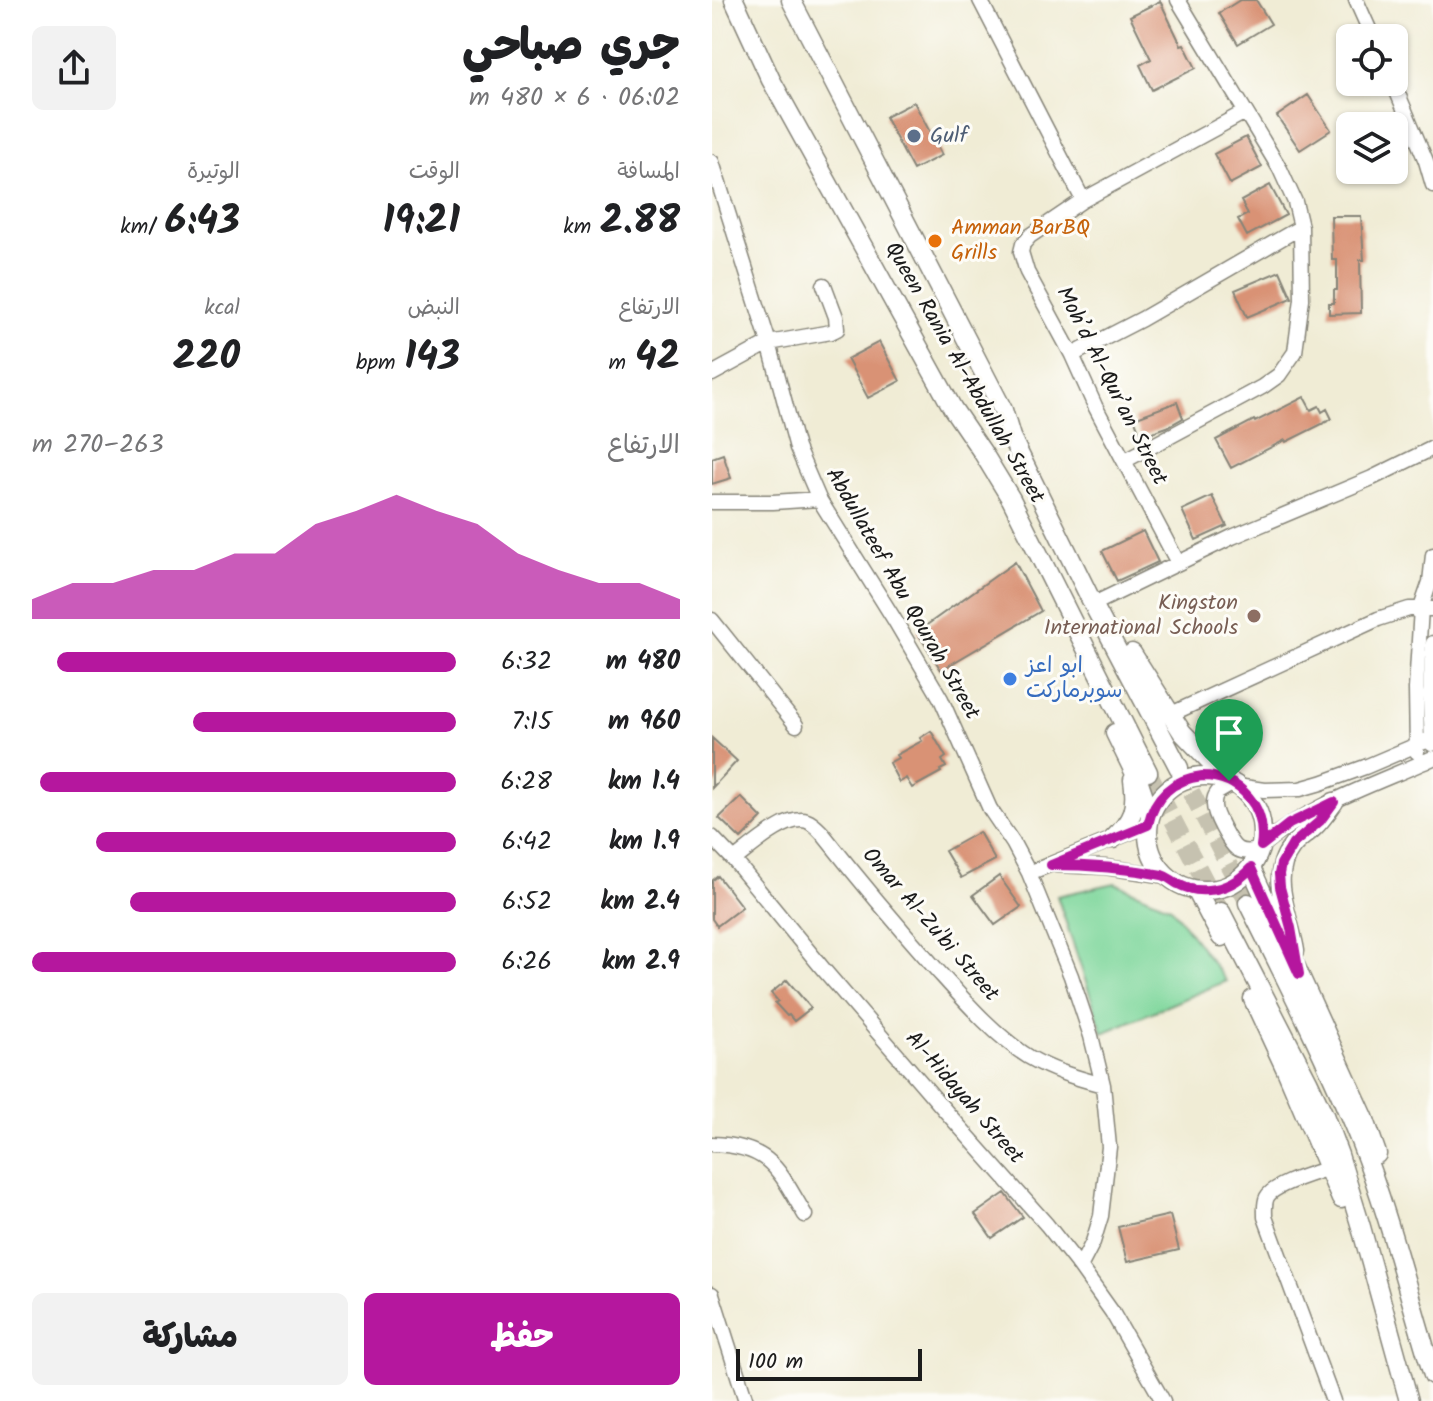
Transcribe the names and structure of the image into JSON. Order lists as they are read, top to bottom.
{
  "streets": {
    "main road": ["Queen Rania Al-Abdullah Street"],
    "street": [
      "Moh’d Al-Qur’an Street",
      "Abdullateef Abu Qourah Street",
      "Omar Al-Zu'bi Street",
      "Al-Hidayah Street"
    ]
  },
  "crossings": [
    ["Abdullateef Abu Qourah Street", "Omar Al-Zu'bi Street"],
    ["Abdullateef Abu Qourah Street", "Al-Hidayah Street"],
    ["Omar Al-Zu'bi Street", "Al-Hidayah Street"]
  ],
  "places": [
    "Gulf",
    "Amman BarBQ Grills",
    "Kingston International Schools",
    "ابو اعز سوبرماركت"
  ],
  "scale_bar": "100 m",
  "page": {
    "heading": ["جري صباحي", "06:02 · 6 × 480 m"],
    "stats": [
      ["المسافة", "2.88 km"],
      ["الوقت", "19:21"],
      ["الوتيرة", "6:43 /km"],
      ["الارتفاع", "42 m"],
      ["النبض", "143 bpm"],
      ["kcal", "220"]
    ],
    "chart": ["الارتفاع", "263–270 m"],
    "list": [
      {
        "name": "480 m",
        "note": "6:32"
      },
      {
        "name": "960 m",
        "note": "7:15"
      },
      {
        "name": "1.4 km",
        "note": "6:28"
      },
      {
        "name": "1.9 km",
        "note": "6:42"
      },
      {
        "name": "2.4 km",
        "note": "6:52"
      },
      {
        "name": "2.9 km",
        "note": "6:26"
      }
    ],
    "buttons": ["حفظ", "مشاركة"],
    "scale": "100 m"
  }
}
